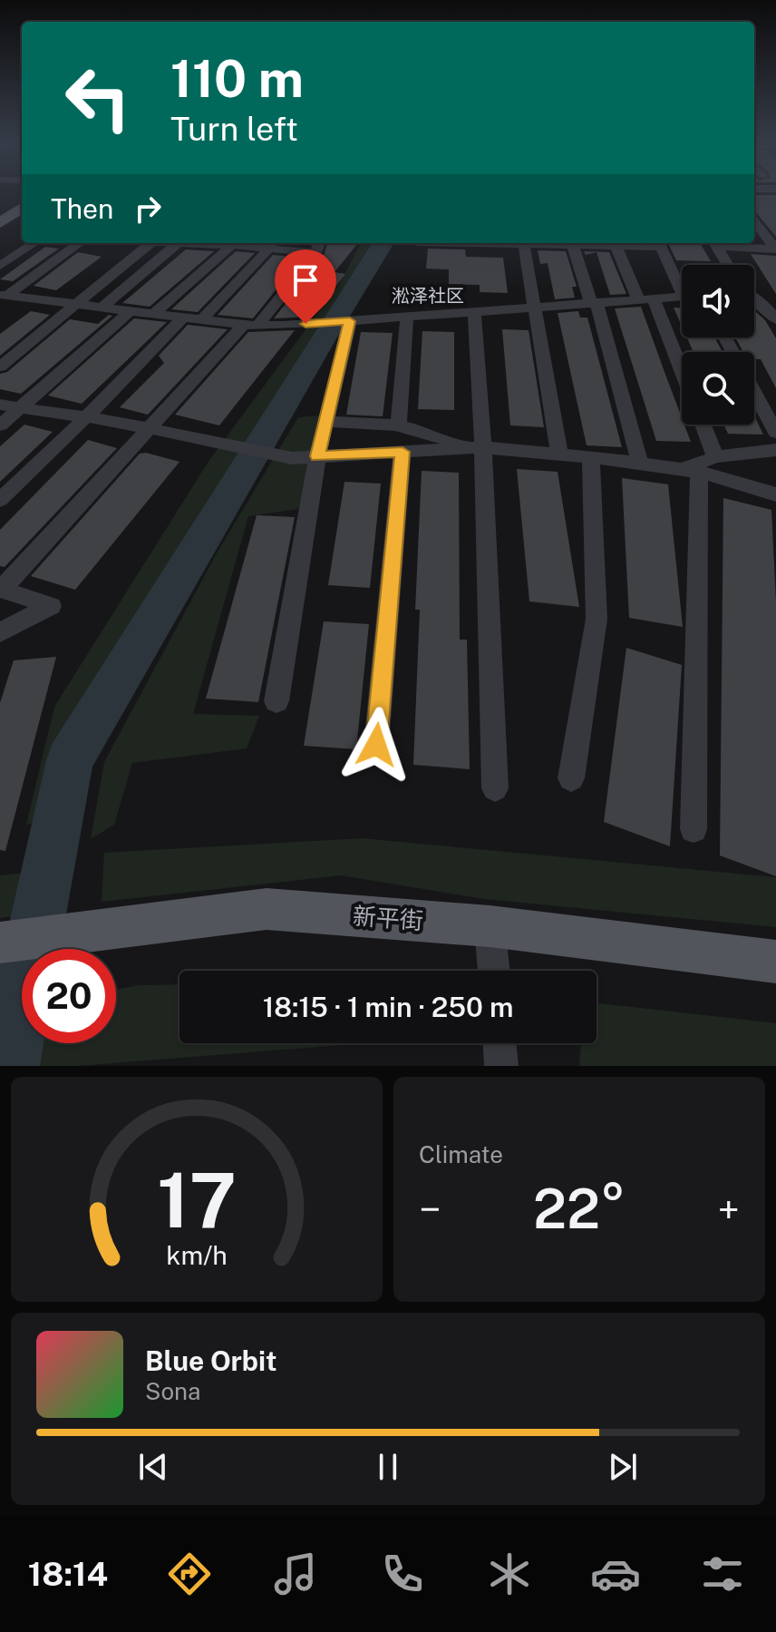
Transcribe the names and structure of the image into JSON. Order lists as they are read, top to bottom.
{
  "streets": {
    "main road": ["新平街"]
  },
  "districts": ["淞泽社区"],
  "page": {
    "turn": ["110 m", "Turn left"],
    "then": "Then",
    "limit": "20",
    "trip": "18:15 · 1 min · 250 m",
    "tile": "Climate",
    "heat": ["−", "22°", "+"],
    "song": ["Blue Orbit", "Sona"],
    "tabs": "18:14",
    "gauge": ["17", "km/h"]
  }
}
